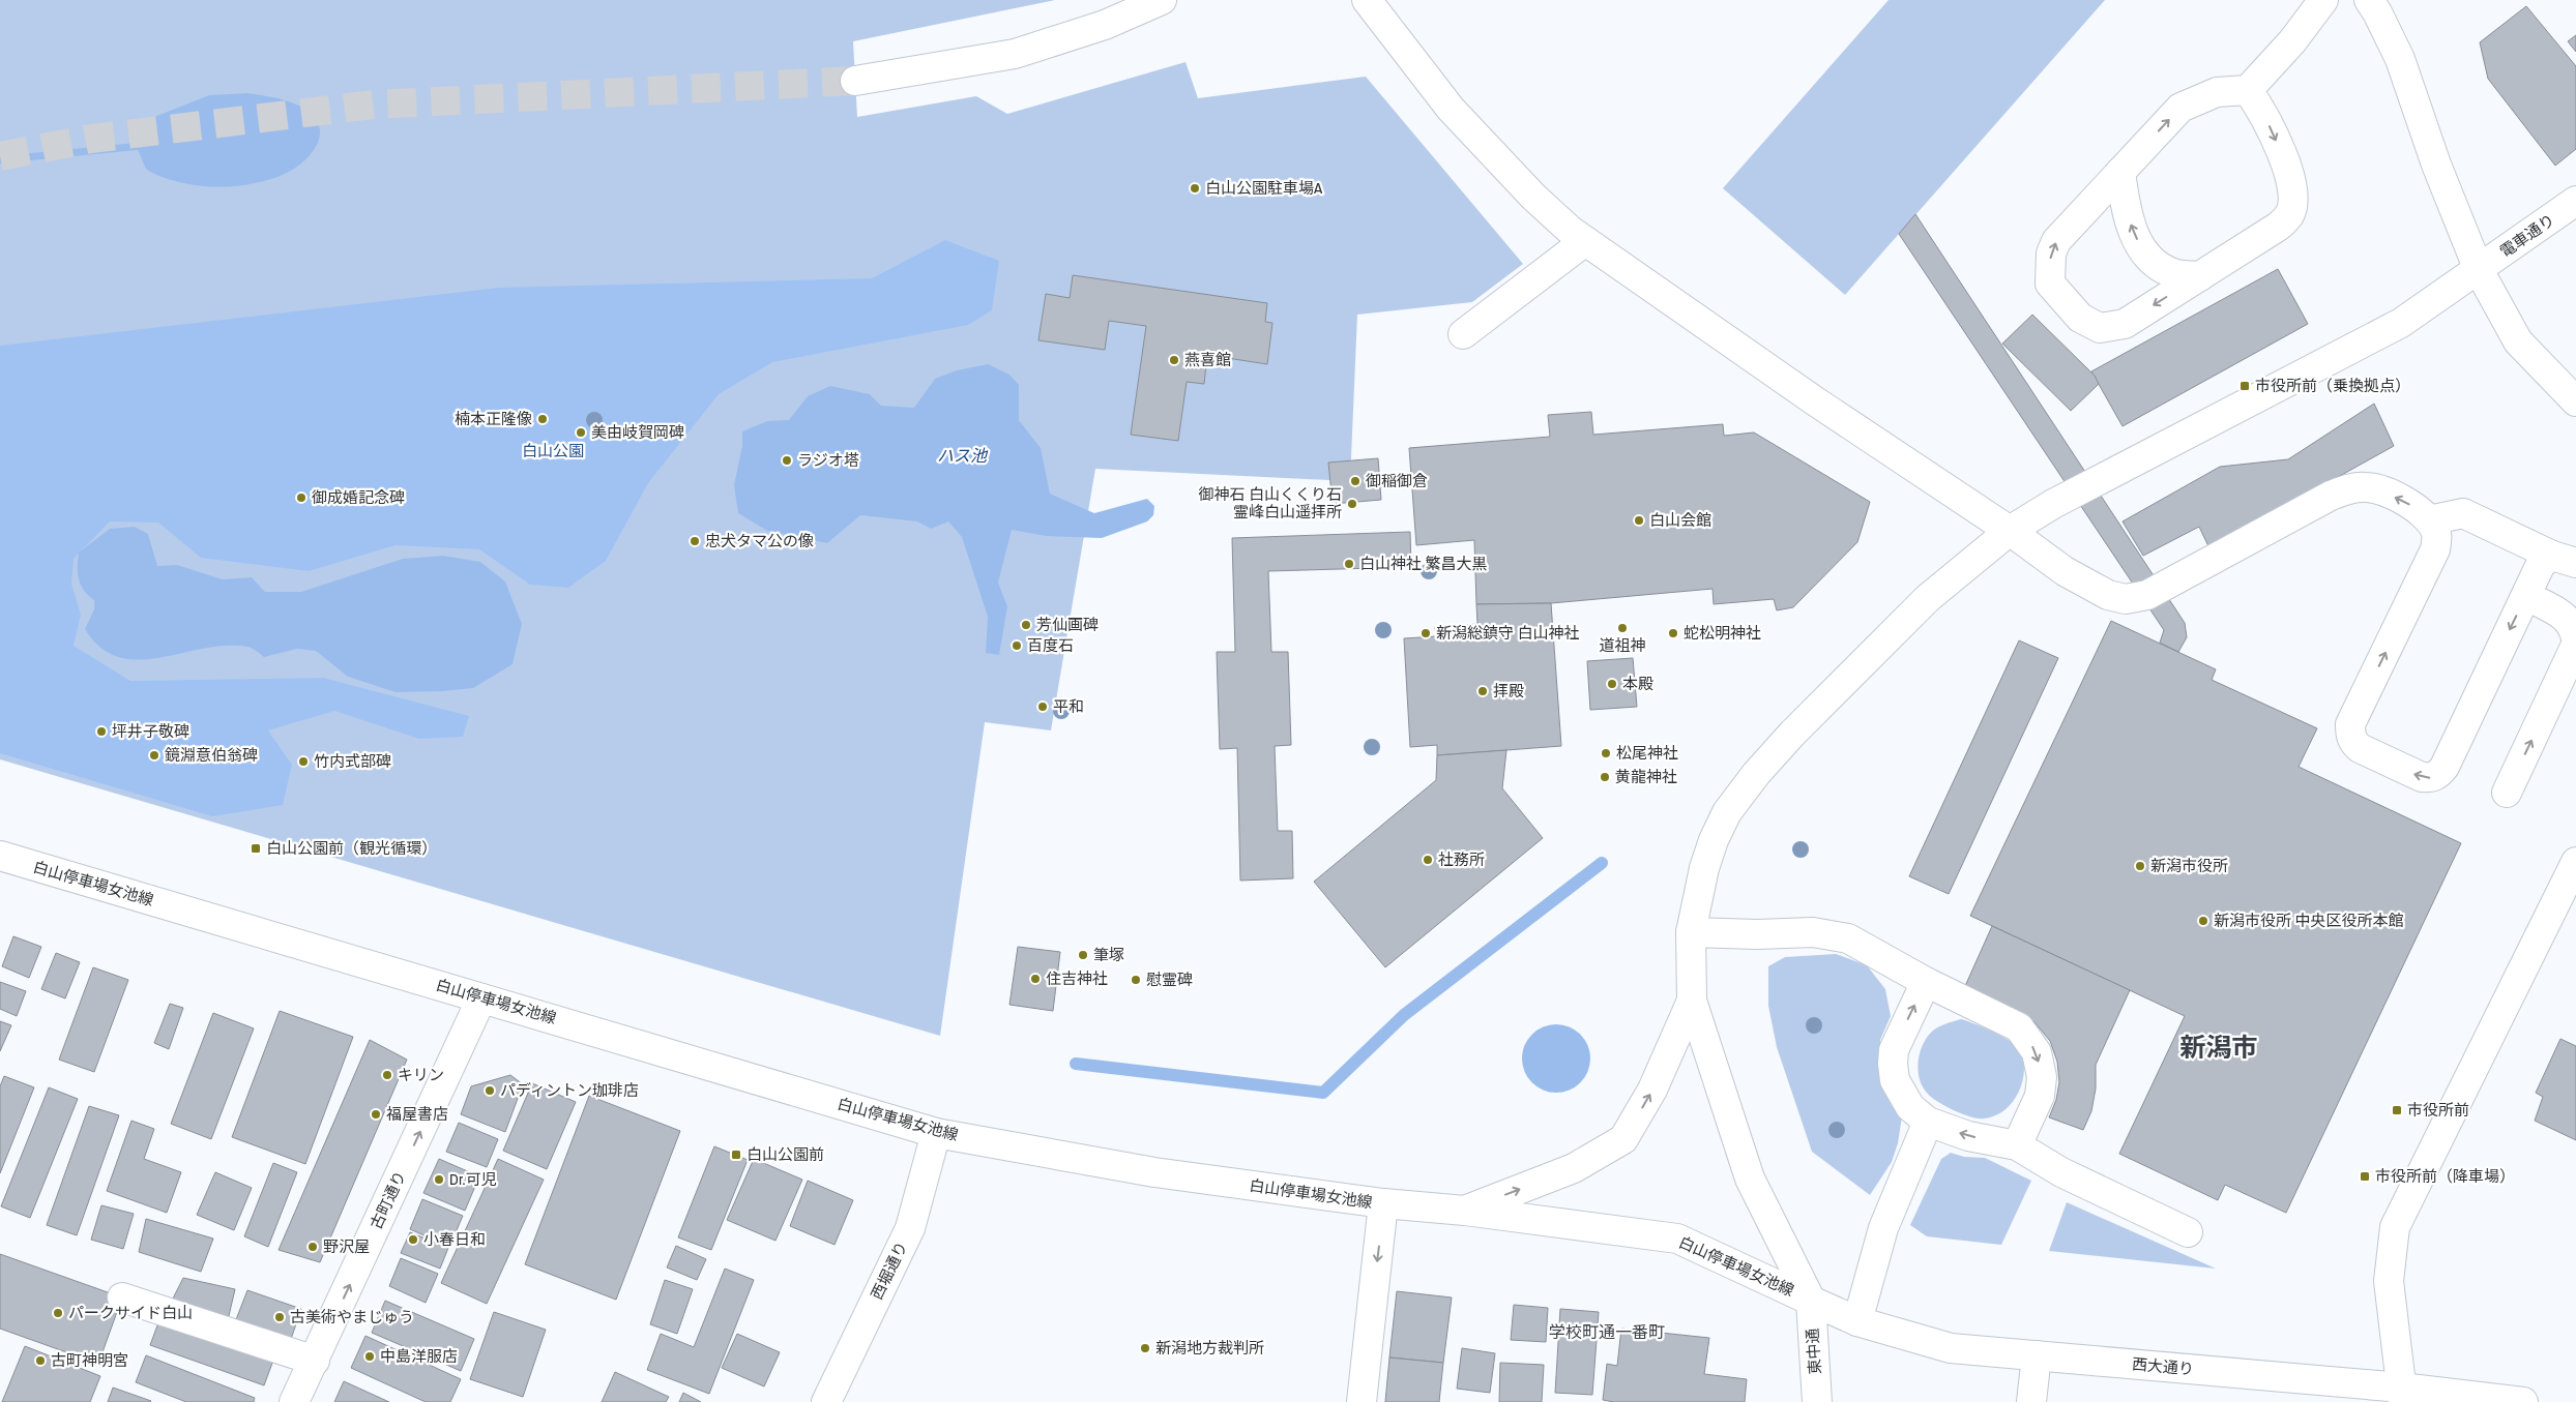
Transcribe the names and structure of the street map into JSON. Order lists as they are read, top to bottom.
{
  "streets": {
    "main road": [
      "電車通り",
      "白山停車場女池線",
      "古町通り",
      "西堀通り",
      "東中通",
      "西大通り"
    ]
  },
  "crossings": [
    ["白山停車場女池線", "古町通り"],
    ["白山停車場女池線", "西堀通り"],
    ["白山停車場女池線", "東中通"],
    ["白山停車場女池線", "西大通り"],
    ["東中通", "西大通り"]
  ],
  "one_way": ["古町通り"],
  "districts": ["新潟市", "学校町通一番町"],
  "water": ["ハス池"],
  "parks": ["白山公園"],
  "places": {
    "other": [
      "白山公園駐車場A",
      "燕喜館",
      "楠本正隆像",
      "美由岐賀岡碑",
      "ラジオ塔",
      "御稲御倉",
      "御成婚記念碑",
      "御神石 白山くくり石 霊峰白山遥拝所",
      "白山会館",
      "忠犬タマ公の像",
      "白山神社 繁昌大黒",
      "芳仙画碑",
      "道祖神",
      "新潟総鎮守 白山神社",
      "蛇松明神社",
      "百度石",
      "本殿",
      "拝殿",
      "平和",
      "坪井子敬碑",
      "松尾神社",
      "鏡淵意伯翁碑",
      "竹内式部碑",
      "黄龍神社",
      "社務所",
      "新潟市役所",
      "新潟市役所 中央区役所本館",
      "筆塚",
      "住吉神社",
      "慰霊碑",
      "キリン",
      "パディントン珈琲店",
      "福屋書店",
      "Dr.可児",
      "小春日和",
      "野沢屋",
      "パークサイド白山",
      "古美術やまじゅう",
      "新潟地方裁判所",
      "中島洋服店",
      "古町神明宮"
    ],
    "transit": [
      "市役所前（乗換拠点）",
      "白山公園前（観光循環）",
      "市役所前",
      "白山公園前",
      "市役所前（降車場）"
    ]
  }
}
